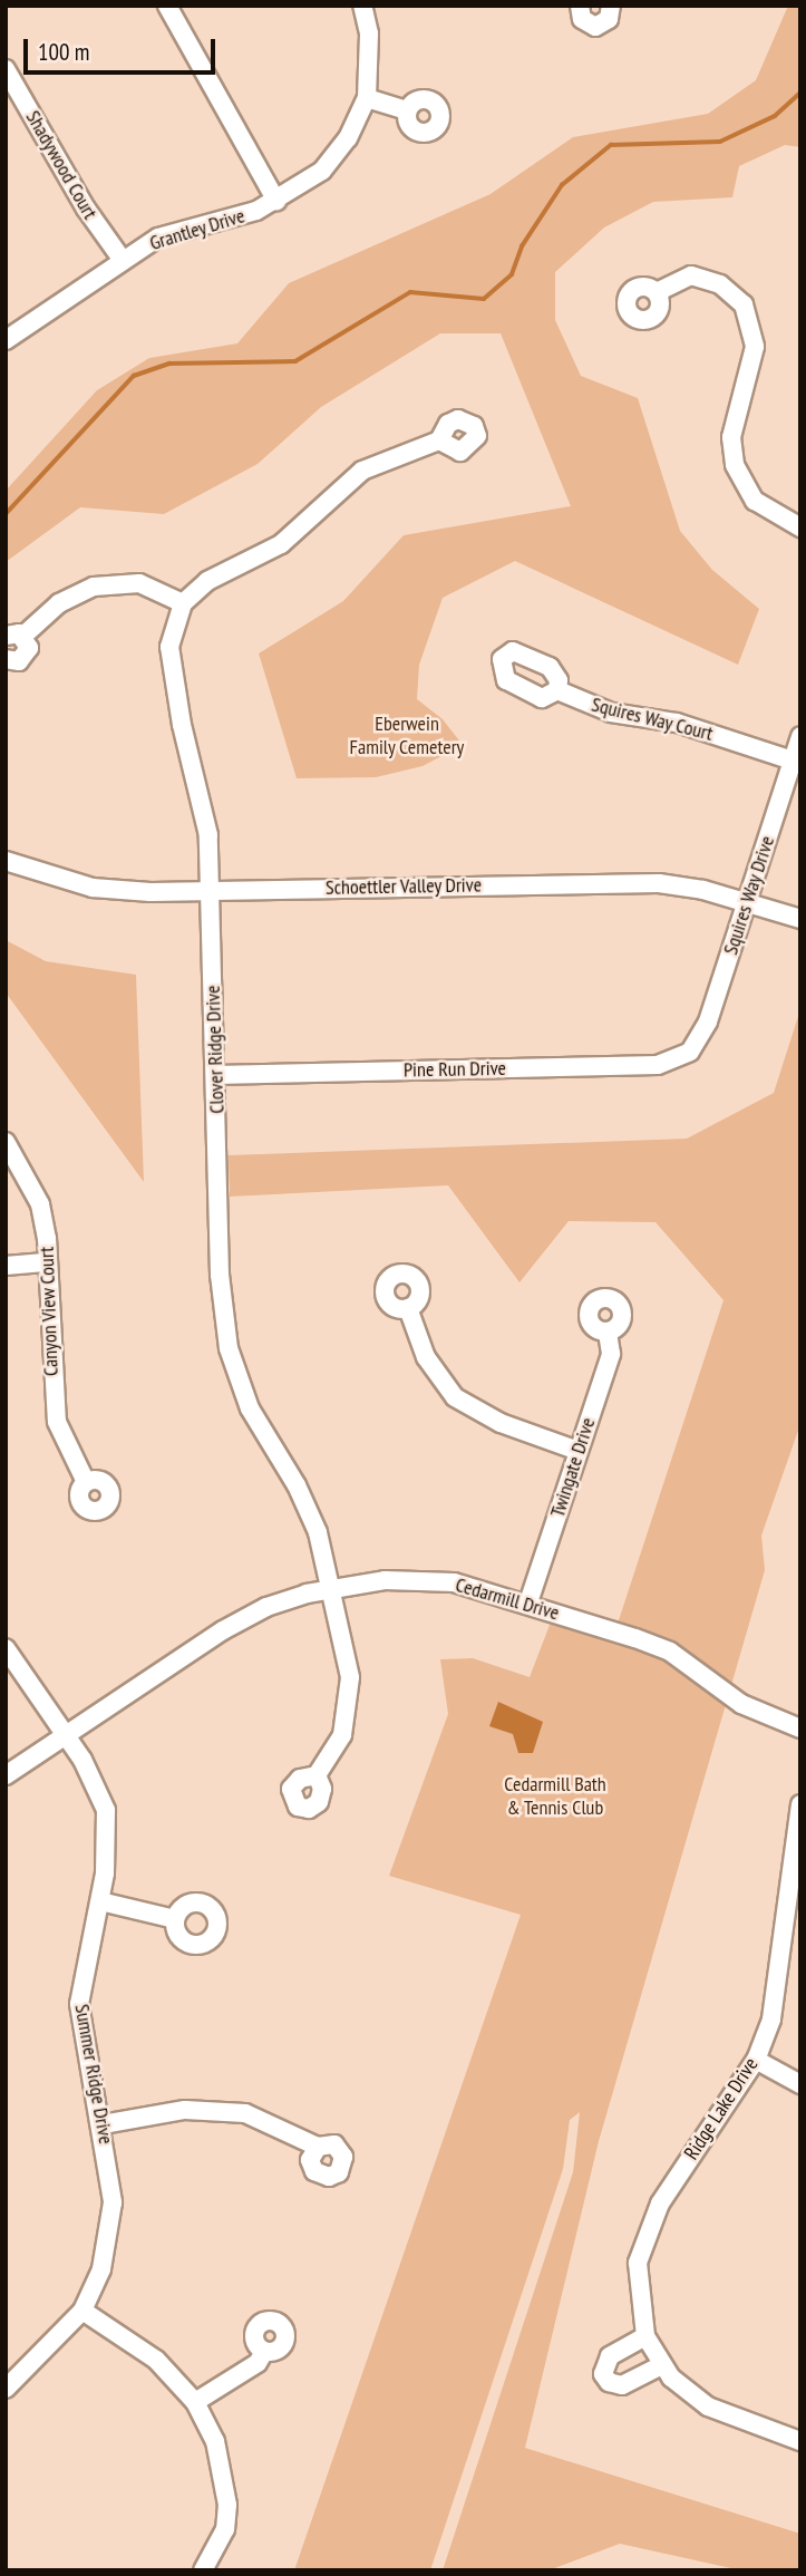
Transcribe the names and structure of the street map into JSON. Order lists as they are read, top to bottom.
{
  "streets": {
    "street": [
      "Shadywood Court",
      "Grantley Drive",
      "Squires Way Court",
      "Schoettler Valley Drive",
      "Squires Way Drive",
      "Clover Ridge Drive",
      "Pine Run Drive",
      "Canyon View Court",
      "Twingate Drive",
      "Cedarmill Drive",
      "Summer Ridge Drive",
      "Ridge Lake Drive"
    ]
  },
  "crossings": [
    ["Shadywood Court", "Grantley Drive"],
    ["Squires Way Court", "Squires Way Drive"],
    ["Schoettler Valley Drive", "Squires Way Drive"],
    ["Schoettler Valley Drive", "Clover Ridge Drive"],
    ["Squires Way Drive", "Pine Run Drive"],
    ["Clover Ridge Drive", "Pine Run Drive"],
    ["Clover Ridge Drive", "Cedarmill Drive"],
    ["Twingate Drive", "Cedarmill Drive"],
    ["Cedarmill Drive", "Summer Ridge Drive"]
  ],
  "parks": ["Eberwein Family Cemetery", "Cedarmill Bath & Tennis Club"],
  "scale_bar": "100 m"
}
